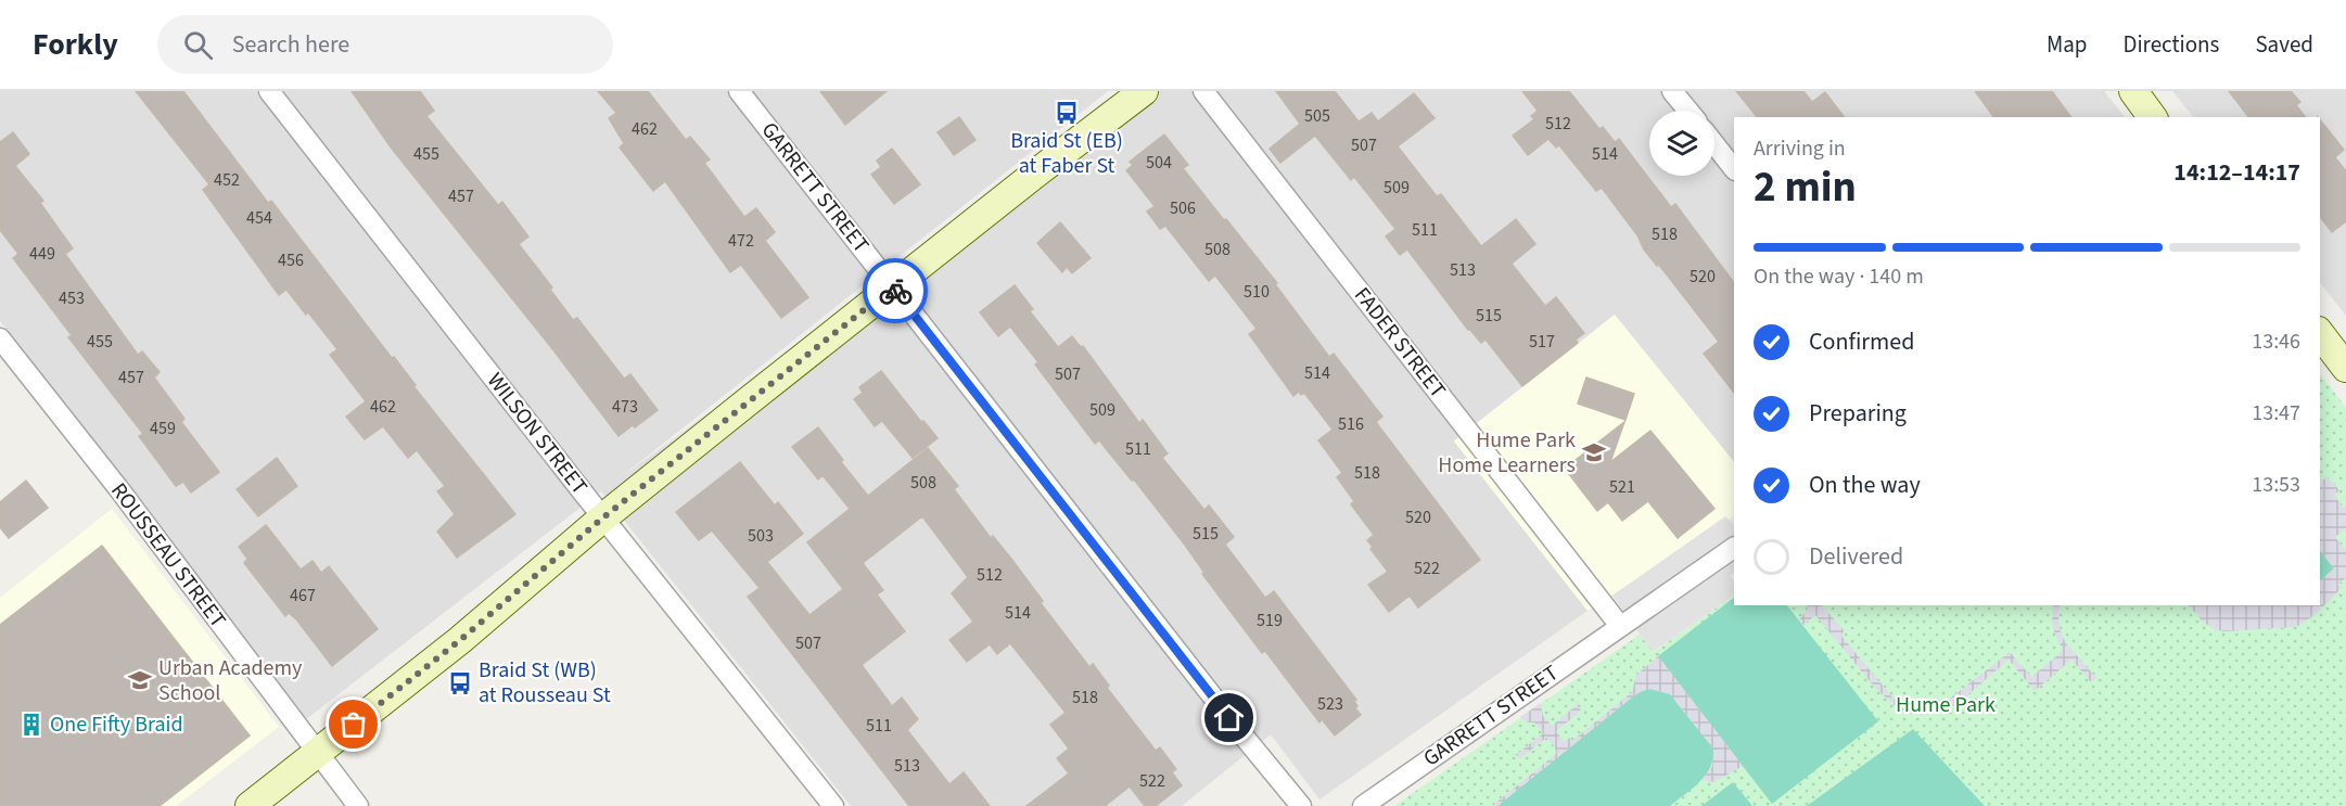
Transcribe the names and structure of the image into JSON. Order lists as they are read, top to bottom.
{
  "streets": {
    "street": [
      "GARRETT STREET",
      "FADER STREET",
      "WILSON STREET",
      "ROUSSEAU STREET"
    ]
  },
  "crossings": [
    ["GARRETT STREET", "FADER STREET"]
  ],
  "parks": ["Hume Park"],
  "places": {
    "bus stop": ["Braid St (EB) at Faber St", "Braid St (WB) at Rousseau St"],
    "school or university": ["Hume Park Home Learners", "Urban Academy School"],
    "building": ["One Fifty Braid"]
  },
  "house_numbers": [
    "505",
    "512",
    "462",
    "507",
    "455",
    "514",
    "504",
    "452",
    "509",
    "457",
    "506",
    "454",
    "511",
    "518",
    "472",
    "508",
    "449",
    "456",
    "513",
    "520",
    "510",
    "453",
    "515",
    "455",
    "517",
    "514",
    "507",
    "457",
    "462",
    "473",
    "509",
    "516",
    "459",
    "511",
    "518",
    "508",
    "521",
    "520",
    "515",
    "503",
    "522",
    "512",
    "467",
    "514",
    "519",
    "507",
    "518",
    "523",
    "511",
    "513",
    "522"
  ],
  "page": {
    "header": "Forkly",
    "search": "Search here",
    "nav": ["Map", "Directions", "Saved"],
    "heading": ["2 min", "Arriving in", "14:12–14:17"],
    "bar": "On the way · 140 m",
    "list": [
      ["Confirmed", "13:46"],
      ["Preparing", "13:47"],
      ["On the way", "13:53"],
      "Delivered"
    ]
  }
}
